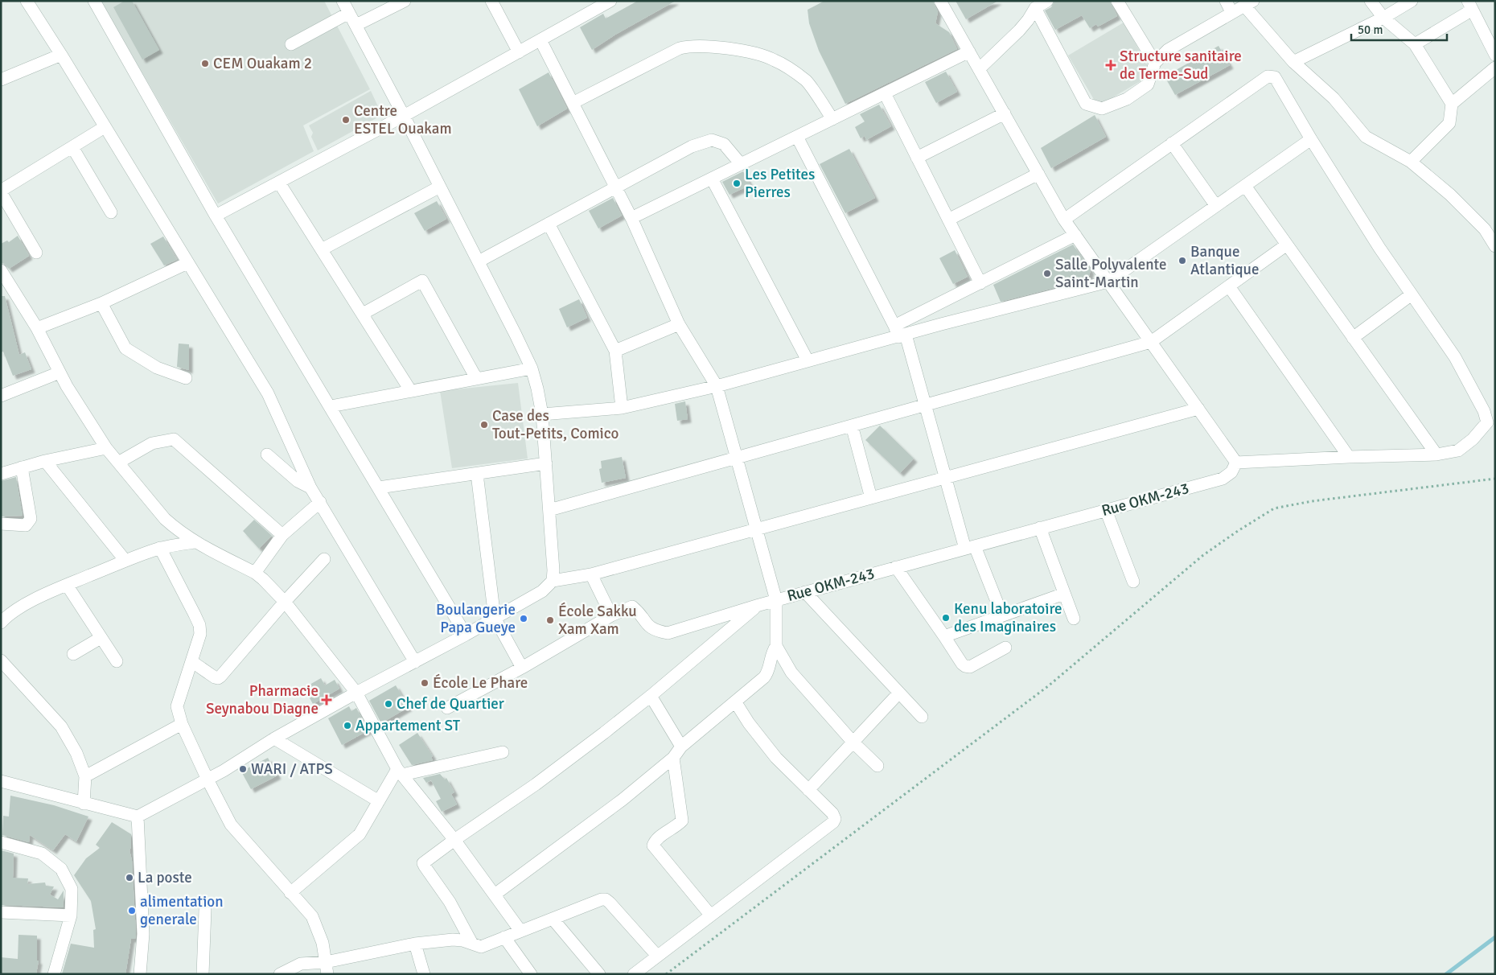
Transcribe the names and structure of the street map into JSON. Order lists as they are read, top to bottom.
{
  "streets": {
    "street": ["Rue OKM-243"]
  },
  "places": {
    "other": [
      "CEM Ouakam 2",
      "Centre ESTEL Ouakam",
      "Les Petites Pierres",
      "Banque Atlantique",
      "Salle Polyvalente Saint-Martin",
      "Case des Tout-Petits, Comico",
      "Kenu laboratoire des Imaginaires",
      "Boulangerie Papa Gueye",
      "École Sakku Xam Xam",
      "École Le Phare",
      "Chef de Quartier",
      "Appartement ST",
      "WARI / ATPS",
      "La poste",
      "alimentation generale"
    ],
    "health": ["Structure sanitaire de Terme-Sud", "Pharmacie Seynabou Diagne"]
  },
  "scale_bar": "50 m"
}
